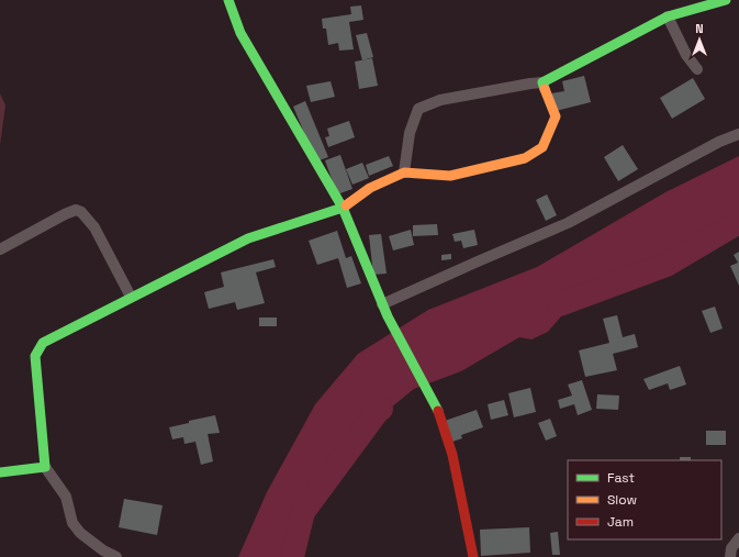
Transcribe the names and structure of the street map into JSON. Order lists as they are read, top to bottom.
{
  "legend": ["Fast", "Slow", "Jam"],
  "north": "top"
}
